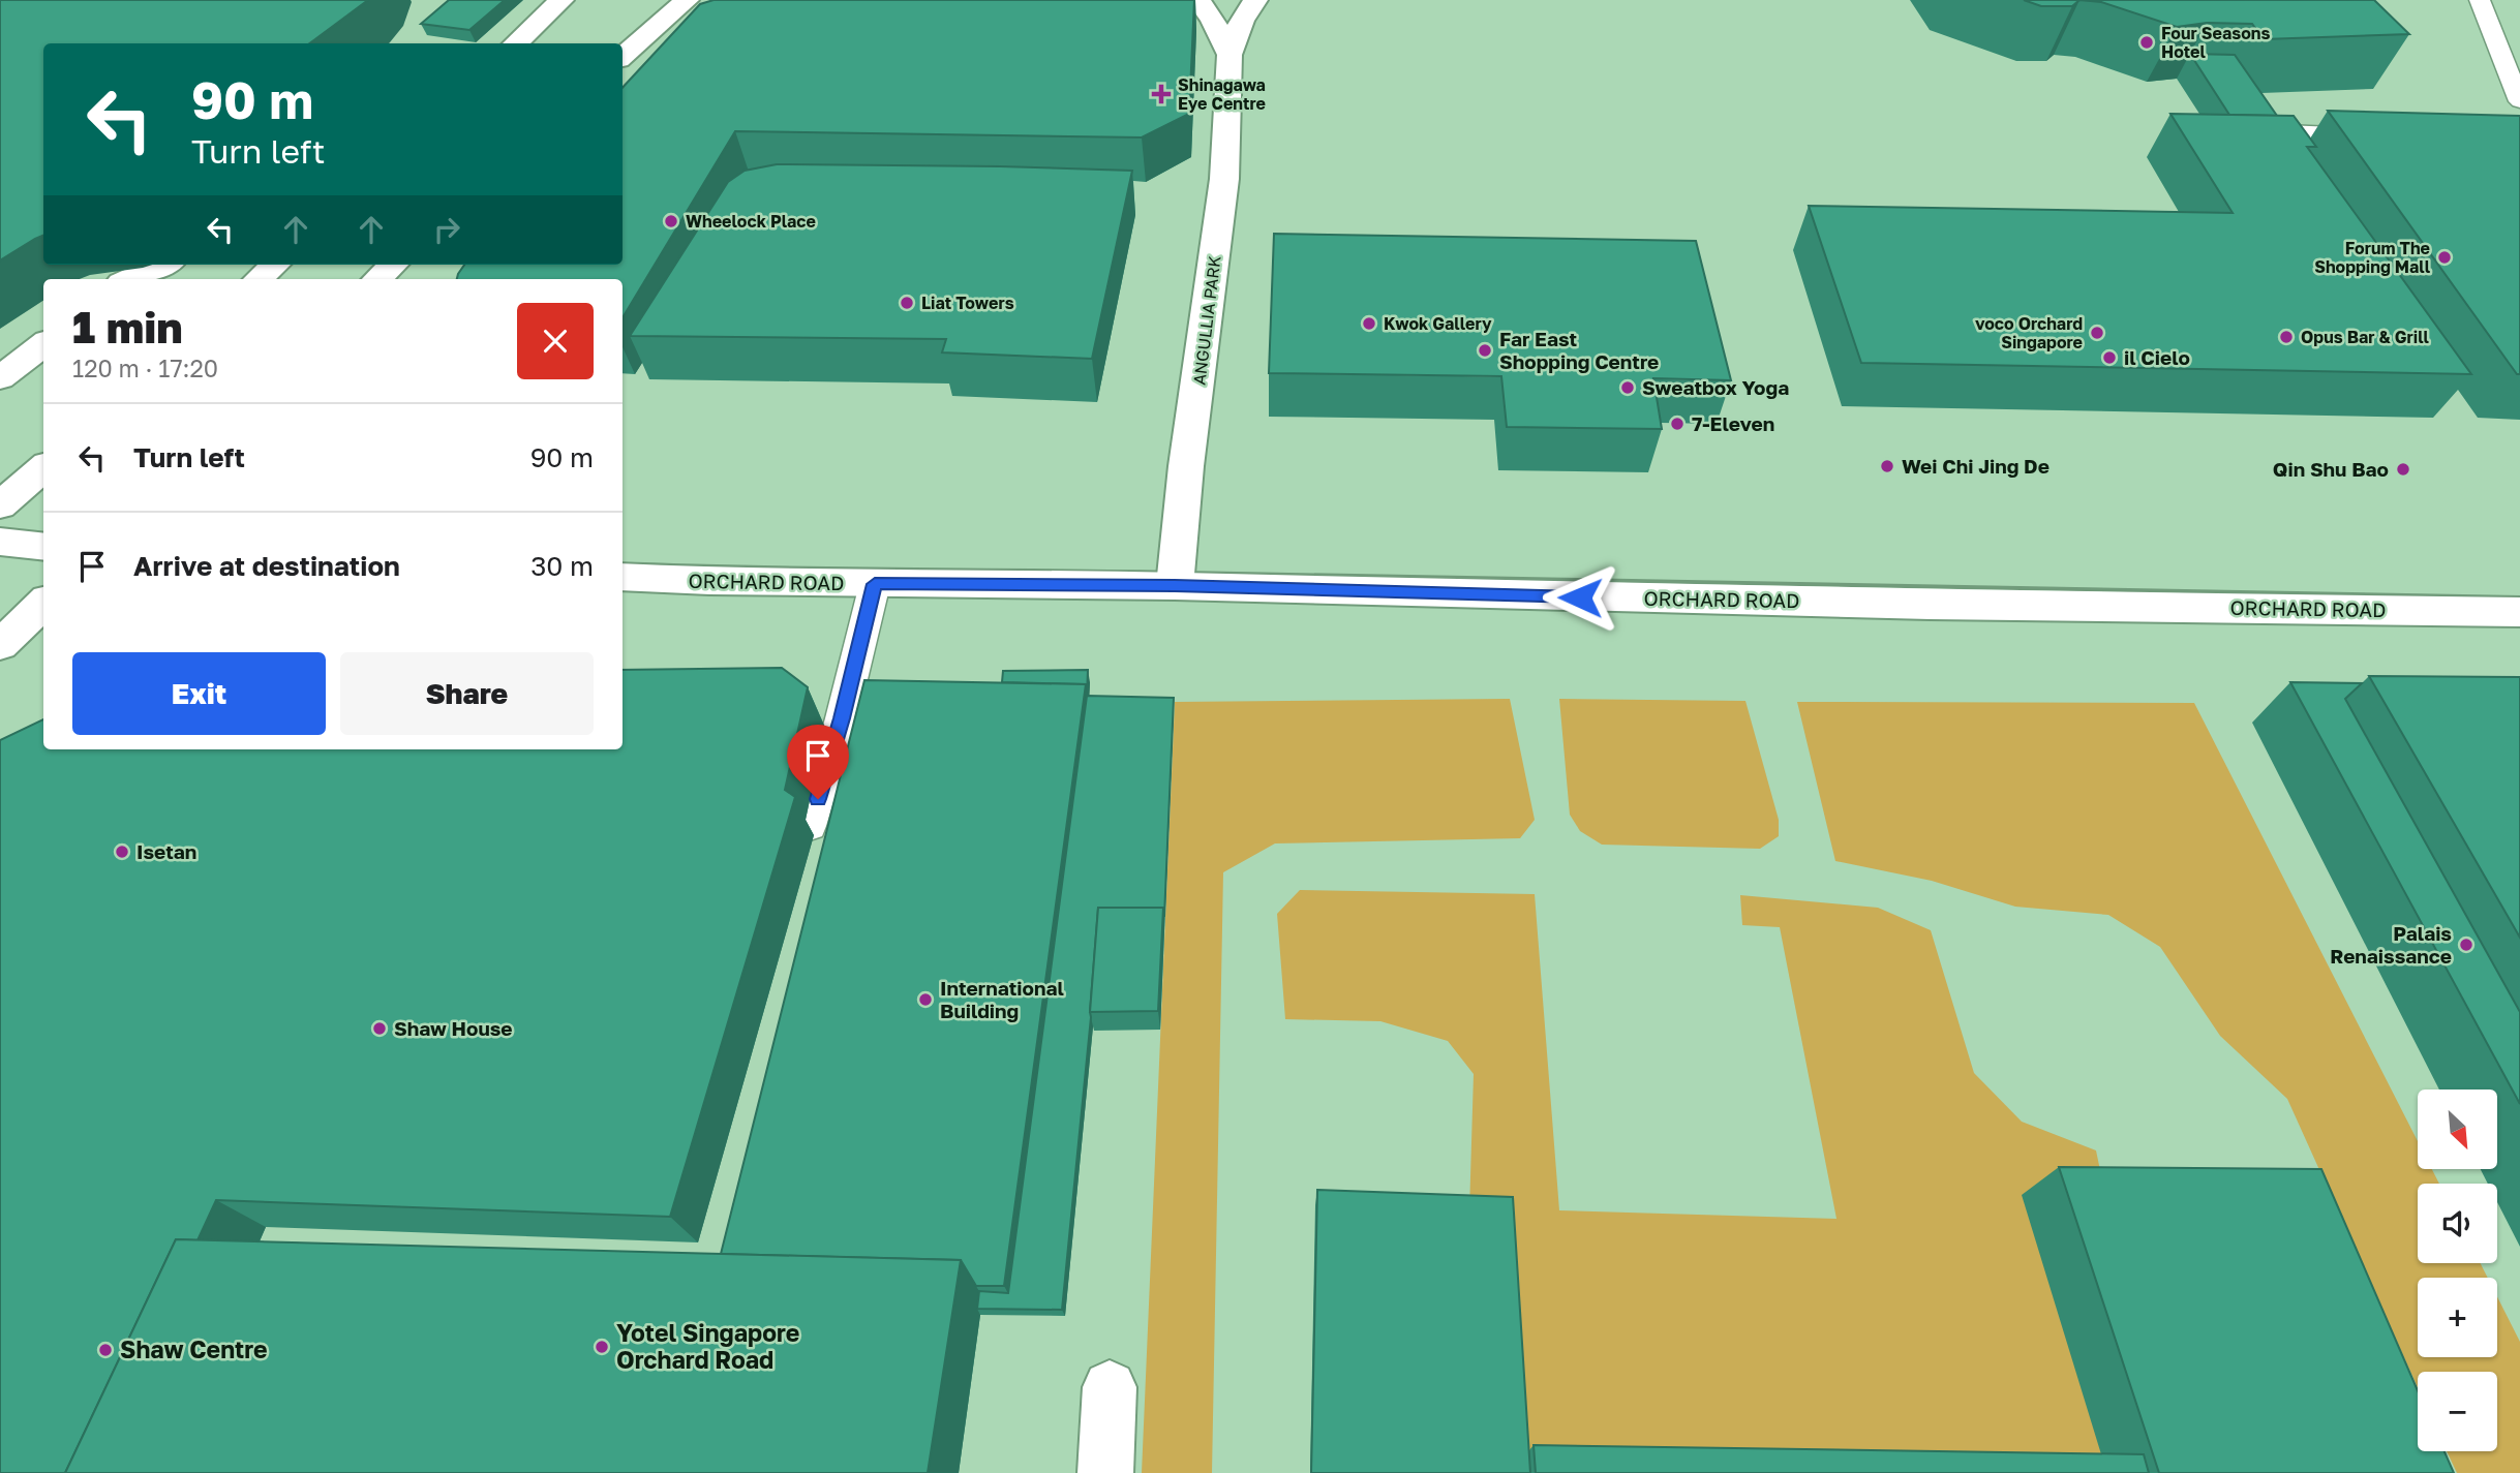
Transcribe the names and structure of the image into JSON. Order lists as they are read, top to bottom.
{
  "streets": {
    "main road": ["ANGULLIA PARK", "ORCHARD ROAD"]
  },
  "crossings": [
    ["ANGULLIA PARK", "ORCHARD ROAD"]
  ],
  "places": {
    "other": [
      "Four Seasons Hotel",
      "Wheelock Place",
      "Forum The Shopping Mall",
      "Liat Towers",
      "Kwok Gallery",
      "voco Orchard Singapore",
      "Opus Bar & Grill",
      "Far East Shopping Centre",
      "il Cielo",
      "Sweatbox Yoga",
      "7-Eleven",
      "Wei Chi Jing De",
      "Qin Shu Bao",
      "Isetan",
      "Palais Renaissance",
      "International Building",
      "Shaw House",
      "Yotel Singapore Orchard Road",
      "Shaw Centre"
    ],
    "health": ["Shinagawa Eye Centre"]
  },
  "north": "bottom right",
  "page": {
    "turn": ["90 m", "Turn left"],
    "heading": ["1 min", "120 m · 17:20"],
    "list": [
      {
        "name": "Turn left",
        "value": "90 m"
      },
      {
        "name": "Arrive at destination",
        "value": "30 m"
      }
    ],
    "buttons": ["Exit", "Share"],
    "map_buttons": ["+", "−"]
  }
}
